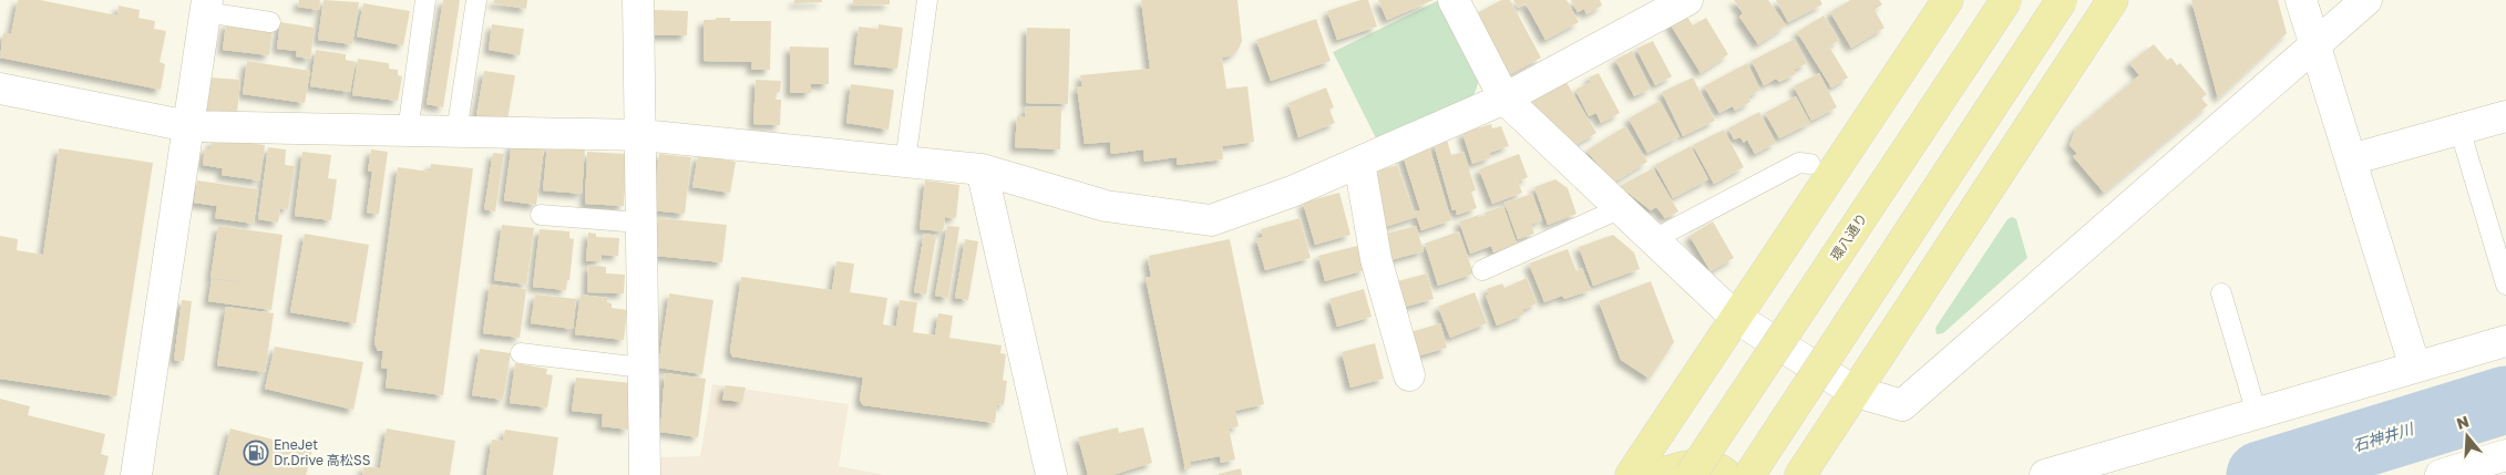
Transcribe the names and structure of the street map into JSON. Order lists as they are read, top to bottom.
{
  "streets": {
    "main road": ["環八通り"]
  },
  "water": ["石神井川"],
  "places": {
    "fuel station": ["EneJet Dr.Drive 高松SS"]
  },
  "north": "top"
}
